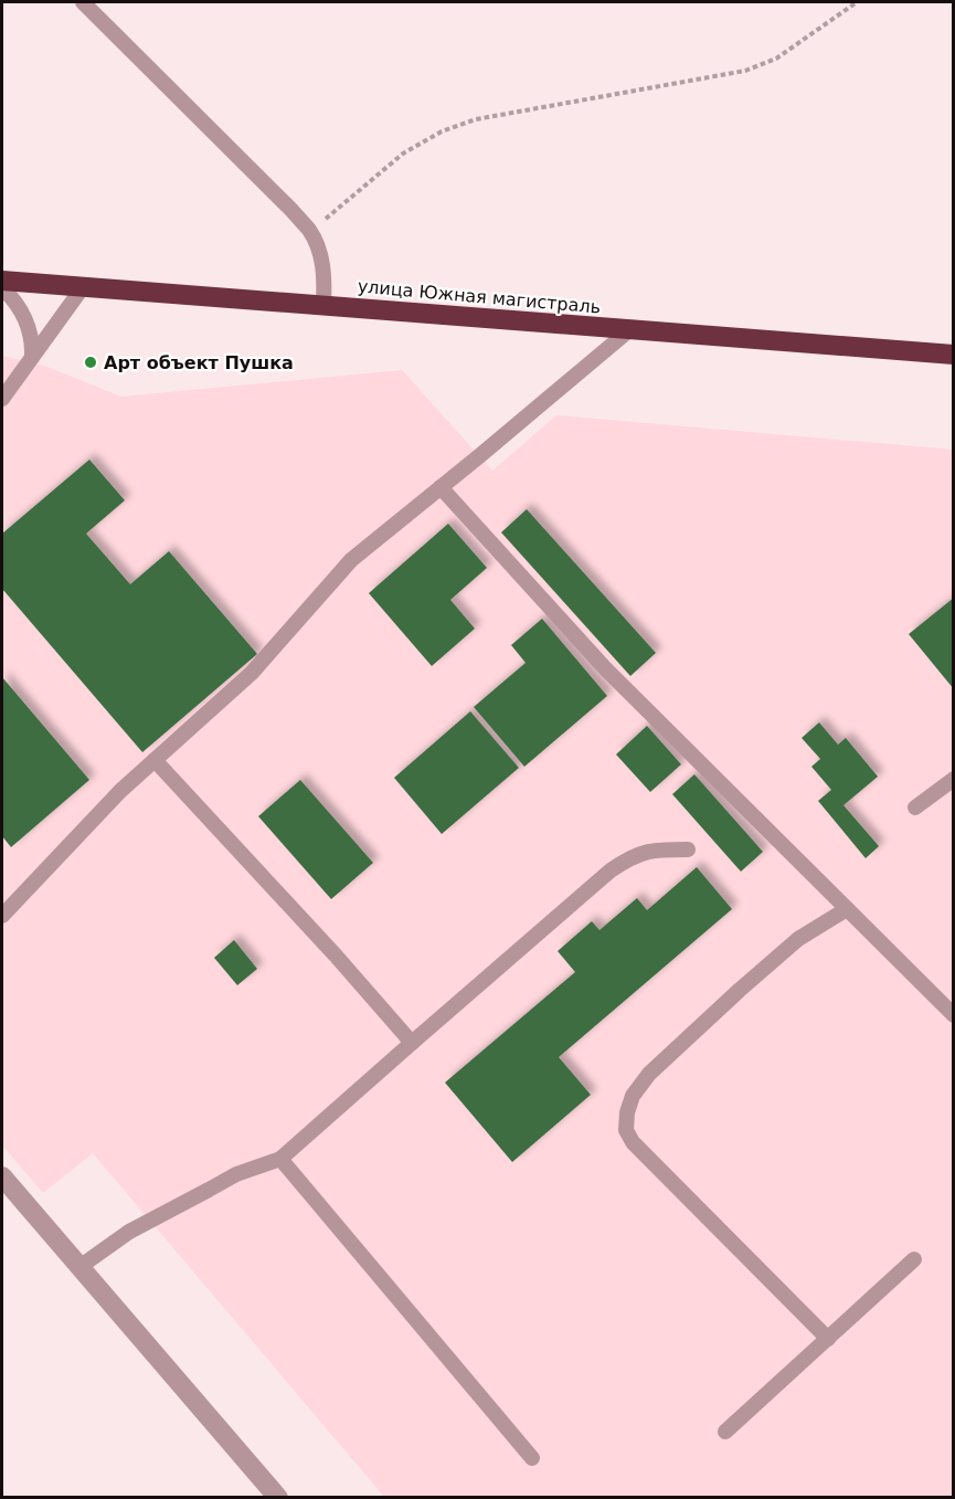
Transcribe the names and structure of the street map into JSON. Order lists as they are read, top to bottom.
{
  "streets": {
    "highway": ["улица Южная магистраль"]
  },
  "places": ["Арт объект Пушка"]
}
